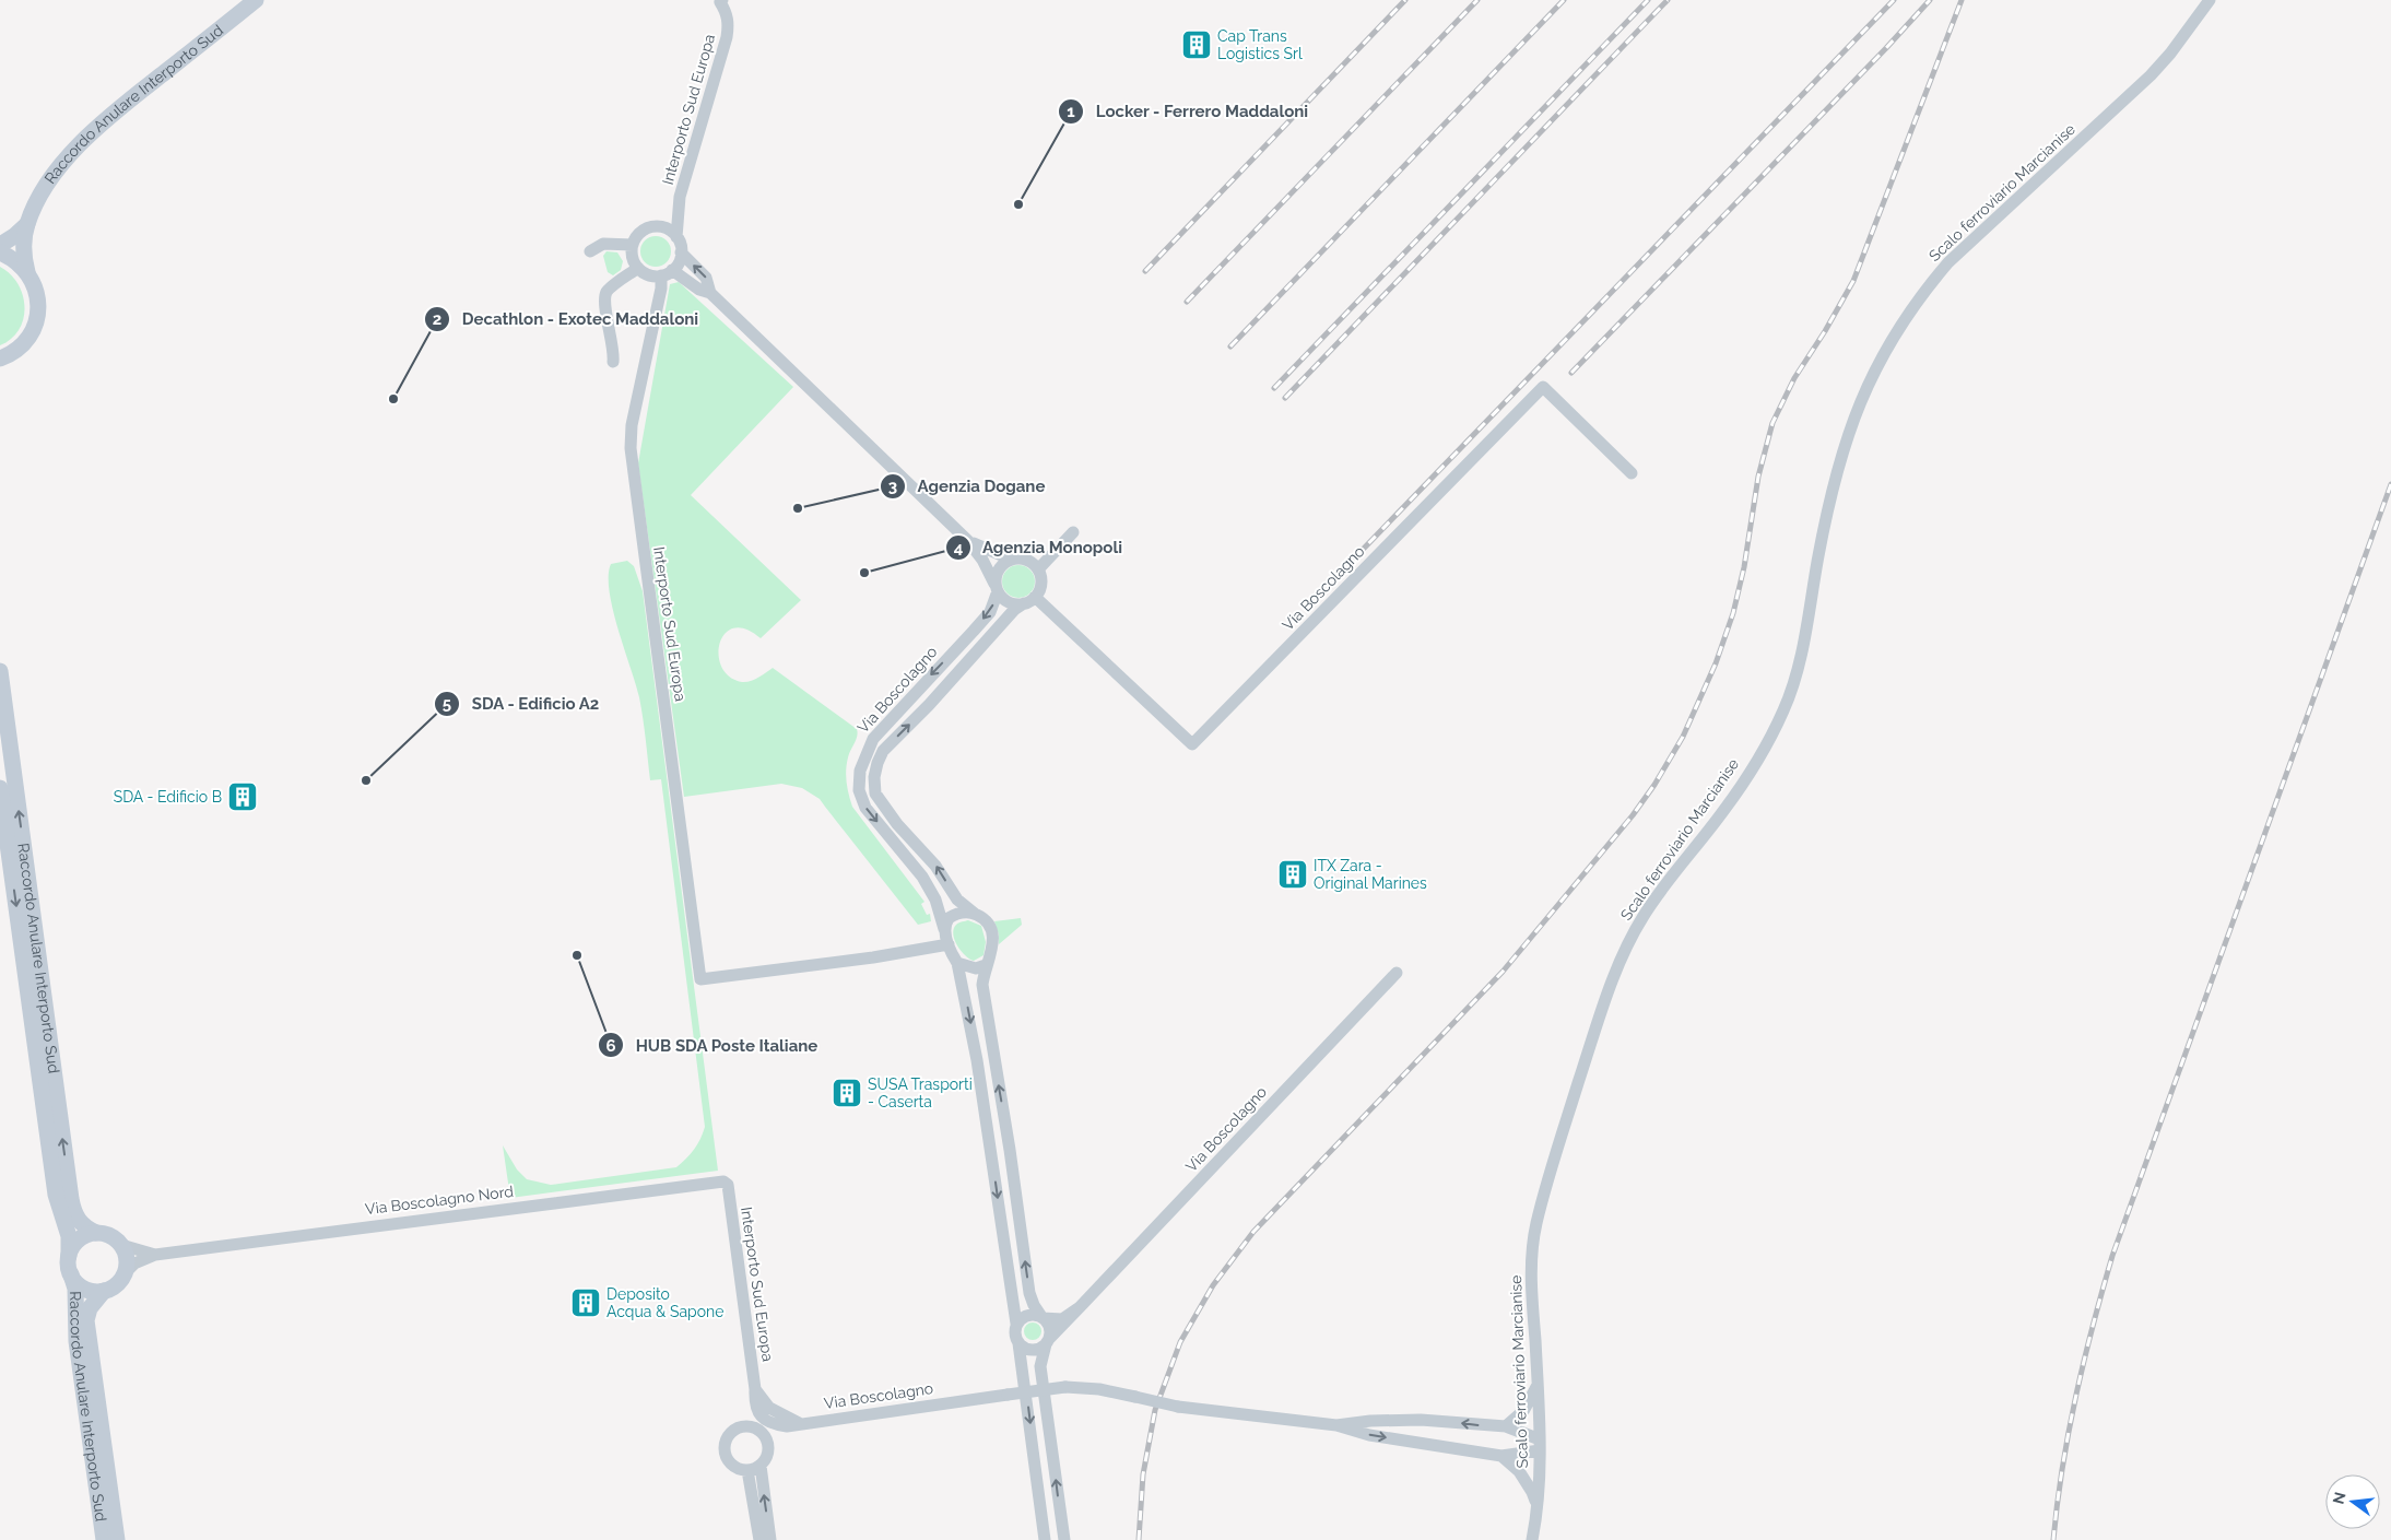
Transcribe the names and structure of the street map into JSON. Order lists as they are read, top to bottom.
{
  "streets": {
    "main road": ["Raccordo Anulare Interporto Sud"],
    "street": [
      "Interporto Sud Europa",
      "Scalo ferroviario Marcianise",
      "Via Boscolagno",
      "Via Boscolagno Nord"
    ]
  },
  "crossings": [
    ["Raccordo Anulare Interporto Sud", "Via Boscolagno Nord"],
    ["Interporto Sud Europa", "Via Boscolagno"],
    ["Interporto Sud Europa", "Via Boscolagno Nord"],
    ["Scalo ferroviario Marcianise", "Via Boscolagno"]
  ],
  "places": {
    "building": [
      "Cap Trans Logistics Srl",
      "SDA - Edificio B",
      "ITX Zara - Original Marines",
      "SUSA Trasporti - Caserta",
      "Deposito Acqua & Sapone"
    ],
    "other": [
      "Locker - Ferrero Maddaloni",
      "Decathlon - Exotec Maddaloni",
      "Agenzia Dogane",
      "Agenzia Monopoli",
      "SDA - Edificio A2",
      "HUB SDA Poste Italiane"
    ]
  },
  "north": "left"
}
